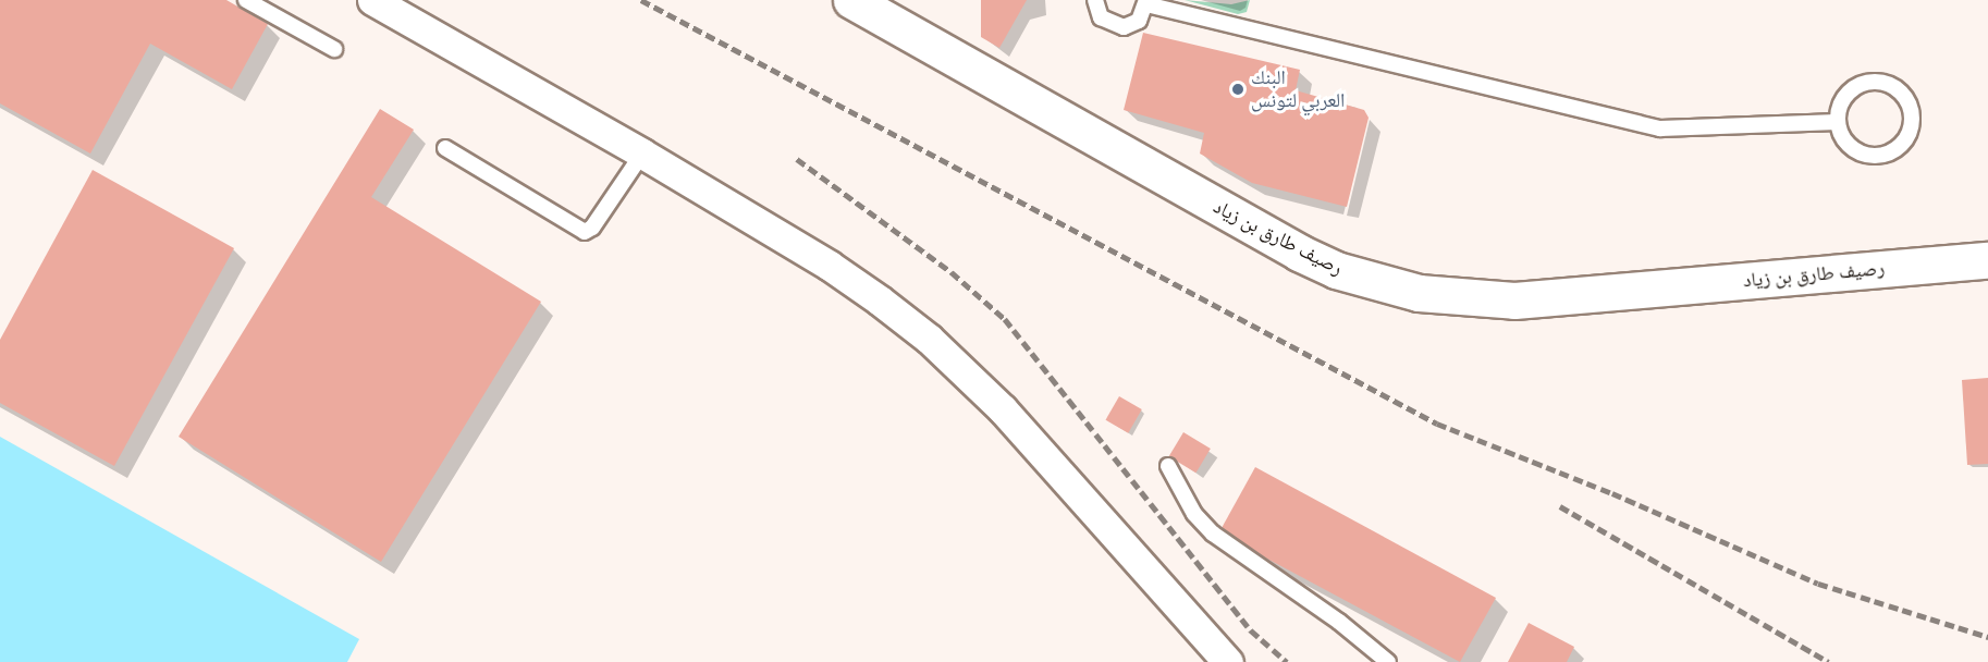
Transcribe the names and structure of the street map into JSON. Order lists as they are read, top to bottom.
{
  "streets": {
    "main road": ["رصيف طارق بن زياد"]
  },
  "places": ["البنك العربي لتونس"]
}
